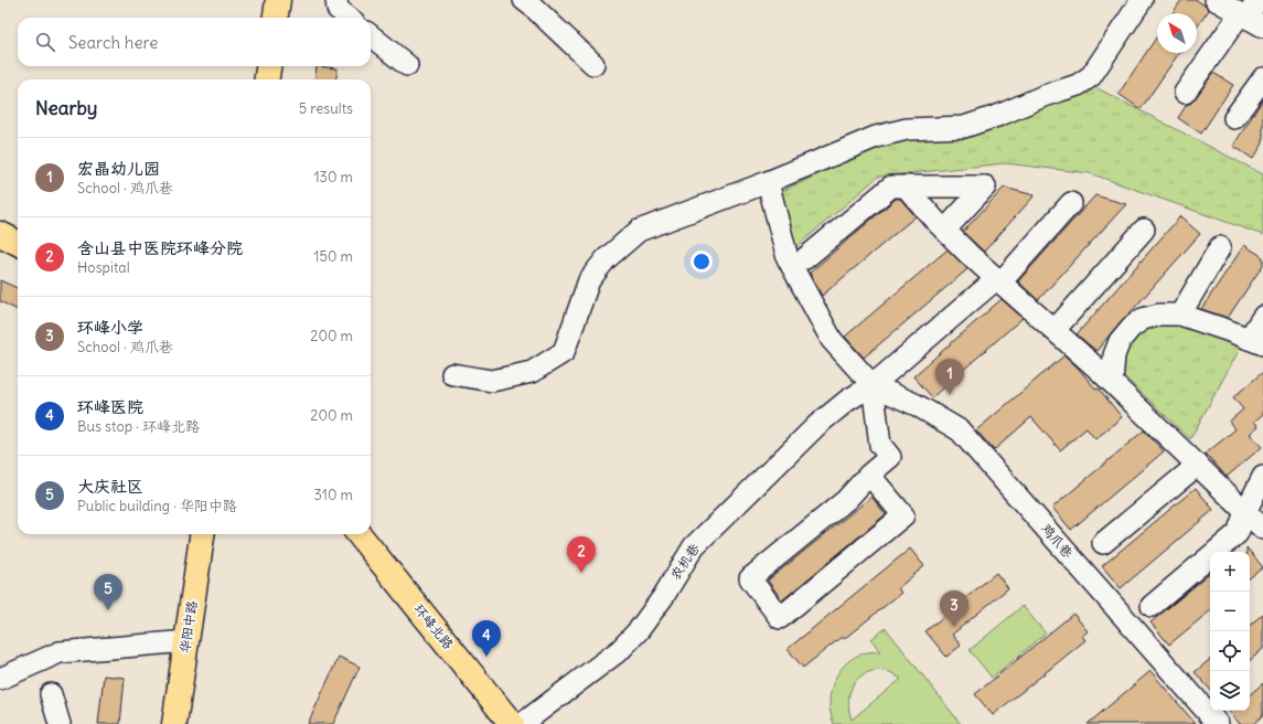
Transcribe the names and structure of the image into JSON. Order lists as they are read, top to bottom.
{
  "streets": {
    "main road": ["华阳中路", "环峰北路"],
    "street": ["鸡爪巷", "农机巷"]
  },
  "crossings": [
    ["鸡爪巷", "农机巷"]
  ],
  "north": "top left",
  "page": {
    "search": "Search here",
    "heading": ["Nearby", "5 results"],
    "list": [
      {
        "mark": "1",
        "name": "宏晶幼儿园",
        "note": "School · 鸡爪巷",
        "value": "130 m"
      },
      {
        "mark": "2",
        "name": "含山县中医院环峰分院",
        "note": "Hospital",
        "value": "150 m"
      },
      {
        "mark": "3",
        "name": "环峰小学",
        "note": "School · 鸡爪巷",
        "value": "200 m"
      },
      {
        "mark": "4",
        "name": "环峰医院",
        "note": "Bus stop · 环峰北路",
        "value": "200 m"
      },
      {
        "mark": "5",
        "name": "大庆社区",
        "note": "Public building · 华阳中路",
        "value": "310 m"
      }
    ],
    "pins": [
      "1",
      "2",
      "5",
      "3",
      "4"
    ],
    "map_buttons": ["+", "−"]
  }
}
